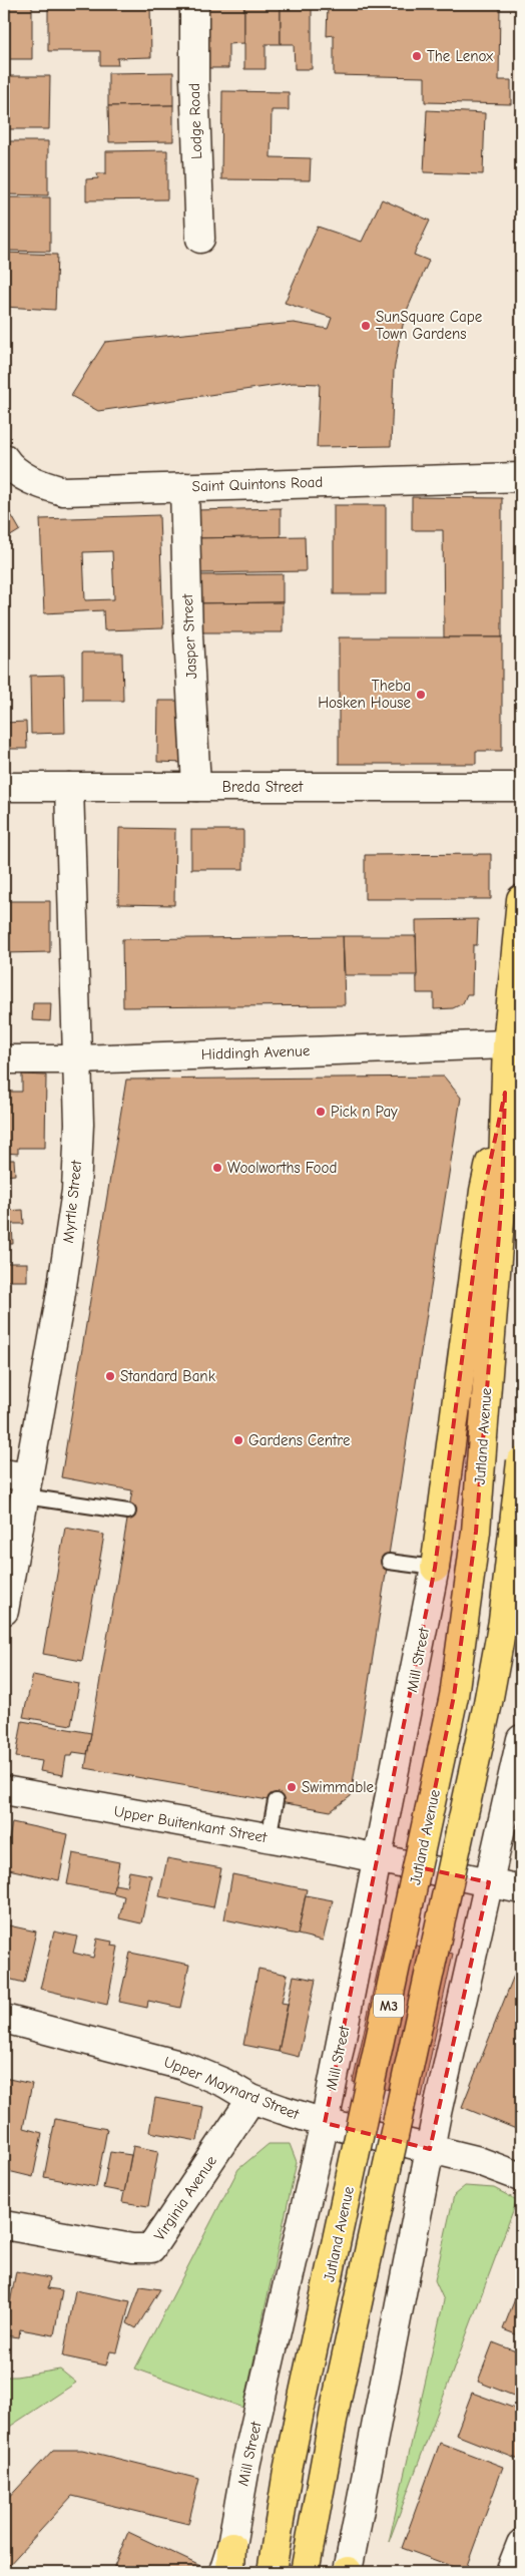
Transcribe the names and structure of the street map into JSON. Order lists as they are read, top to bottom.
{
  "streets": {
    "main road": ["Jutland Avenue", "M3"],
    "street": [
      "Lodge Road",
      "Saint Quintons Road",
      "Jasper Street",
      "Breda Street",
      "Hiddingh Avenue",
      "Myrtle Street",
      "Mill Street",
      "Upper Buitenkant Street",
      "Upper Maynard Street",
      "Virginia Avenue"
    ]
  },
  "crossings": [
    ["Saint Quintons Road", "Jasper Street"],
    ["Jasper Street", "Breda Street"],
    ["Breda Street", "Myrtle Street"],
    ["Hiddingh Avenue", "Myrtle Street"],
    ["Hiddingh Avenue", "M3"],
    ["Jutland Avenue", "M3"],
    ["Mill Street", "Upper Buitenkant Street"],
    ["Mill Street", "Upper Maynard Street"],
    ["Upper Maynard Street", "Virginia Avenue"]
  ],
  "places": [
    "The Lenox",
    "SunSquare Cape Town Gardens",
    "Theba Hosken House",
    "Pick n Pay",
    "Woolworths Food",
    "Standard Bank",
    "Gardens Centre",
    "Swimmable"
  ]
}
